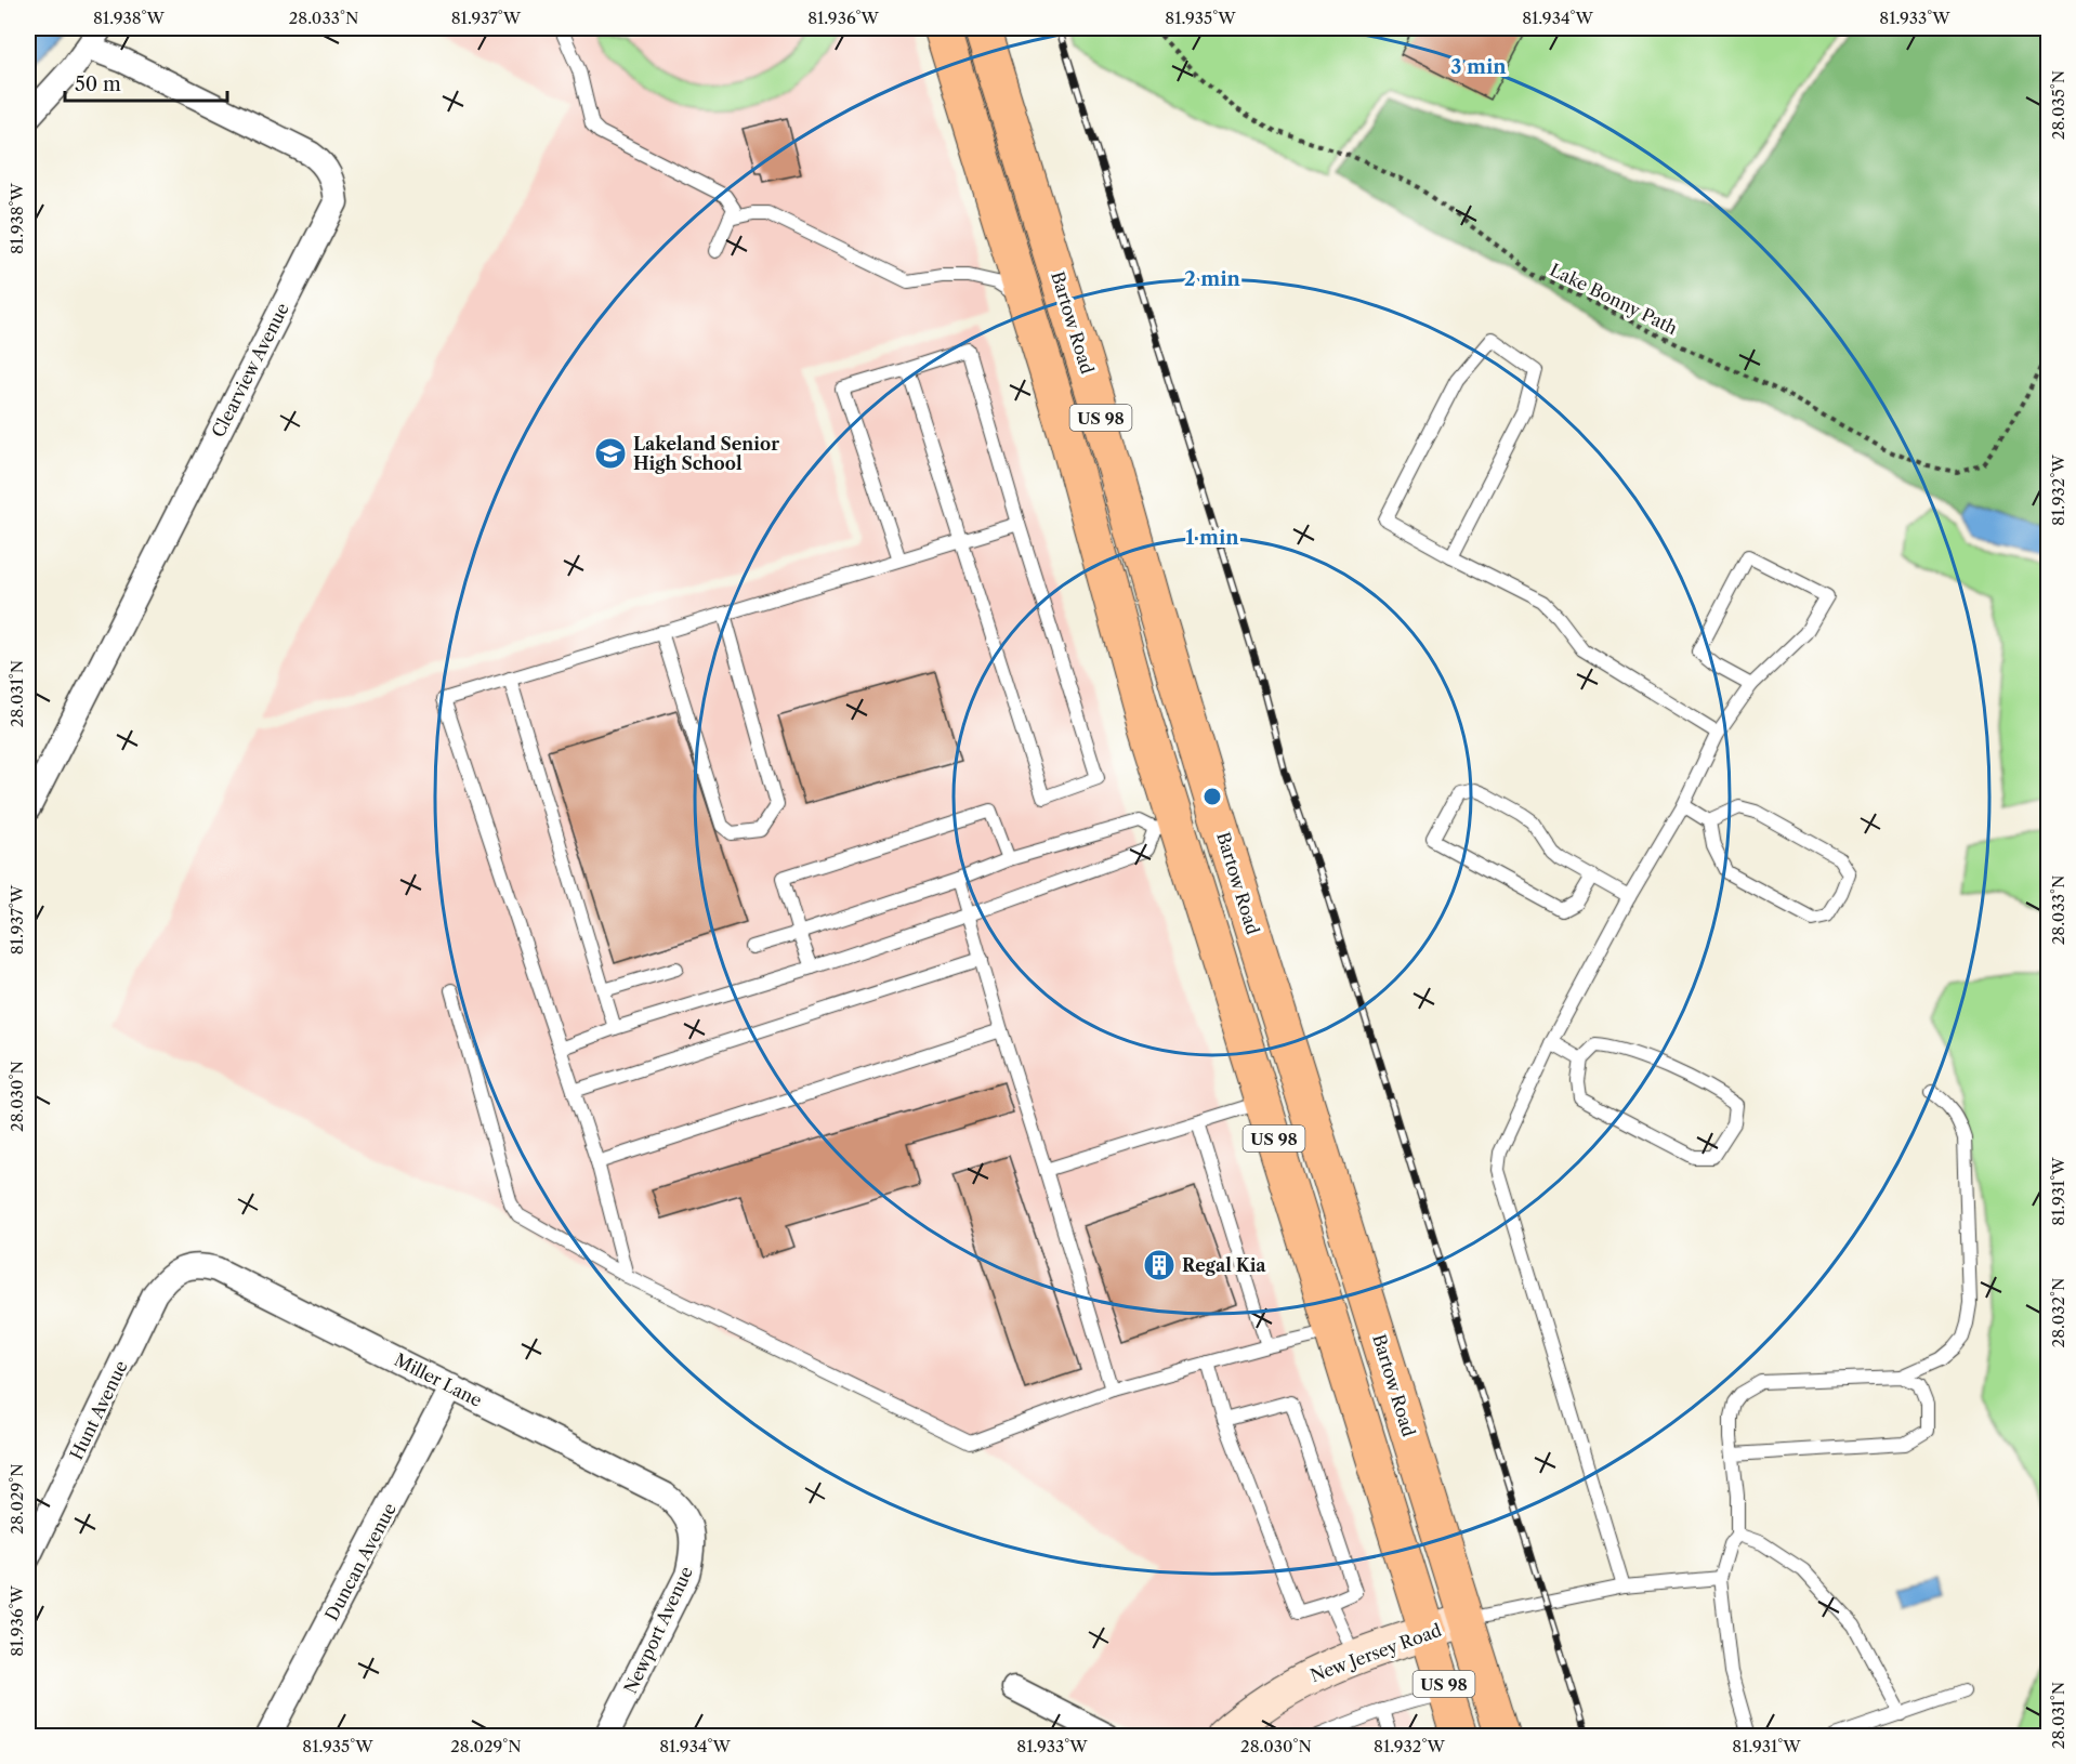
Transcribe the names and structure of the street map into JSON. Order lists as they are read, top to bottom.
{
  "streets": {
    "main road": ["Bartow Road", "US 98"],
    "street": [
      "Clearview Avenue",
      "Miller Lane",
      "Hunt Avenue",
      "Duncan Avenue",
      "Newport Avenue",
      "New Jersey Road"
    ],
    "path": ["Lake Bonny Path"]
  },
  "crossings": [
    ["Bartow Road", "New Jersey Road"],
    ["US 98", "New Jersey Road"],
    ["Miller Lane", "Hunt Avenue"],
    ["Miller Lane", "Duncan Avenue"],
    ["Miller Lane", "Newport Avenue"]
  ],
  "places": {
    "school or university": ["Lakeland Senior High School"],
    "building": ["Regal Kia"]
  },
  "scale_bar": "50 m",
  "coordinates": [
    "81.938°W",
    "28.033°N",
    "81.937°W",
    "81.936°W",
    "81.935°W",
    "81.934°W",
    "81.933°W",
    "28.035°N",
    "81.932°W",
    "28.031°N",
    "28.030°N",
    "81.931°W",
    "28.032°N",
    "28.029°N"
  ],
  "rings": ["3 min", "2 min", "1 min"]
}
